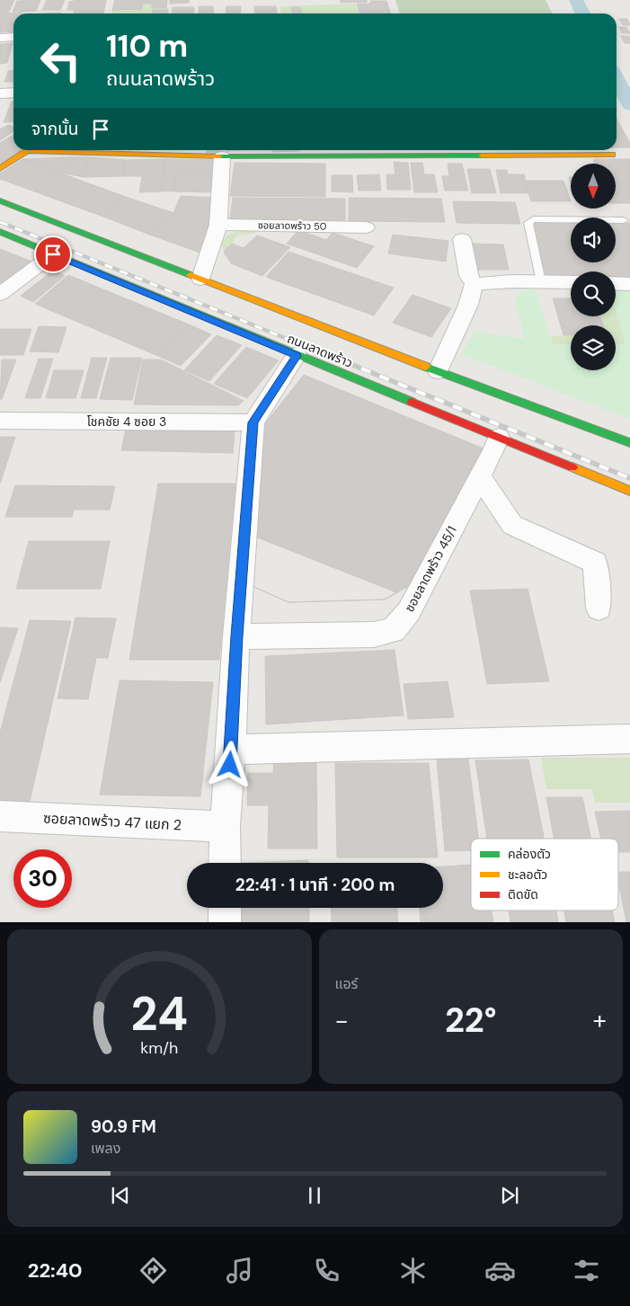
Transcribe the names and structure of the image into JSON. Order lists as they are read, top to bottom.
{
  "streets": {
    "main road": ["ถนนลาดพร้าว"],
    "street": [
      "ซอยลาดพร้าว 50",
      "โชคชัย 4 ซอย 3",
      "ซอยลาดพร้าว 45/1",
      "ซอยลาดพร้าว 47 แยก 2"
    ]
  },
  "crossings": [
    ["ถนนลาดพร้าว", "ซอยลาดพร้าว 45/1"]
  ],
  "legend": ["คล่องตัว", "ชะลอตัว", "ติดขัด"],
  "north": "bottom",
  "page": {
    "turn": ["110 m", "ถนนลาดพร้าว"],
    "then": "จากนั้น",
    "limit": "30",
    "trip": "22:41 · 1 นาที · 200 m",
    "tile": "แอร์",
    "heat": ["−", "22°", "+"],
    "song": ["90.9 FM", "เพลง"],
    "tabs": "22:40",
    "gauge": ["24", "km/h"]
  }
}
